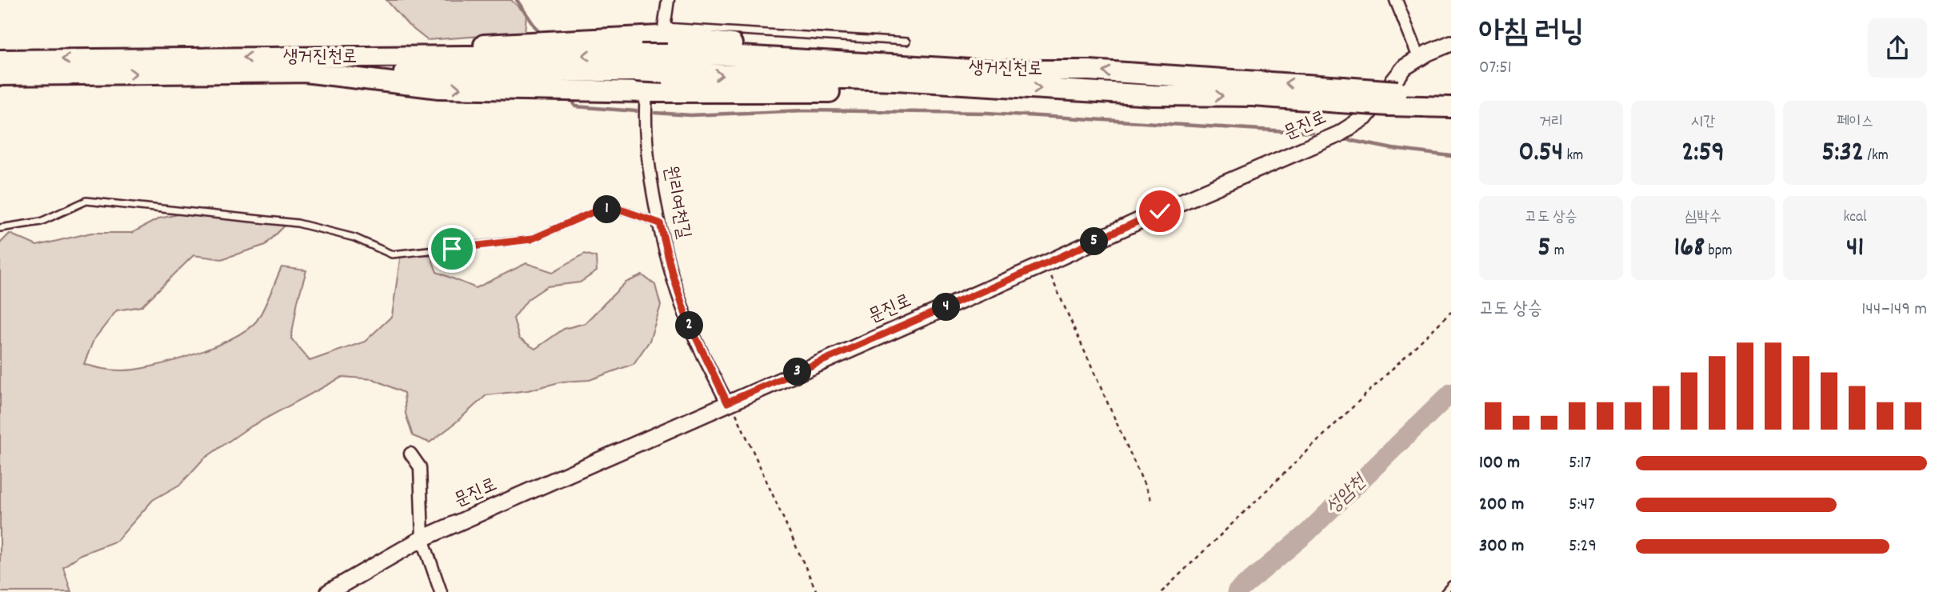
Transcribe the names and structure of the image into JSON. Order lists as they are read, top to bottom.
{
  "streets": {
    "highway": ["생거진천로"],
    "street": ["문진로", "원리여천길"]
  },
  "crossings": [
    ["생거진천로", "원리여천길"],
    ["문진로", "원리여천길"]
  ],
  "water": ["성암천"],
  "page": {
    "heading": ["아침 러닝", "07:51"],
    "stats": [
      ["거리", "0.54 km"],
      ["시간", "2:59"],
      ["페이스", "5:32 /km"],
      ["고도 상승", "5 m"],
      ["심박수", "168 bpm"],
      ["kcal", "41"]
    ],
    "pins": [
      "1",
      "5",
      "4",
      "2",
      "3"
    ],
    "chart": ["고도 상승", "144–149 m"],
    "list": [
      {
        "name": "100 m",
        "note": "5:17"
      },
      {
        "name": "200 m",
        "note": "5:47"
      },
      {
        "name": "300 m",
        "note": "5:29"
      }
    ]
  }
}
